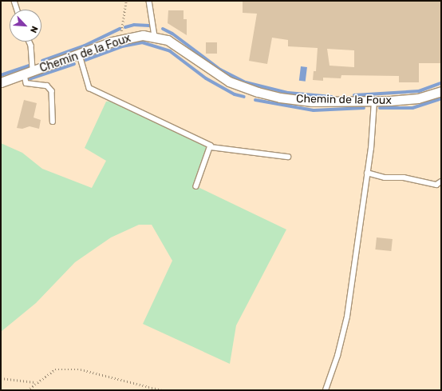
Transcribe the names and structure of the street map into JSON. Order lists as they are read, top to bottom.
{
  "streets": {
    "street": ["Chemin de la Foux"]
  },
  "north": "bottom right"
}
